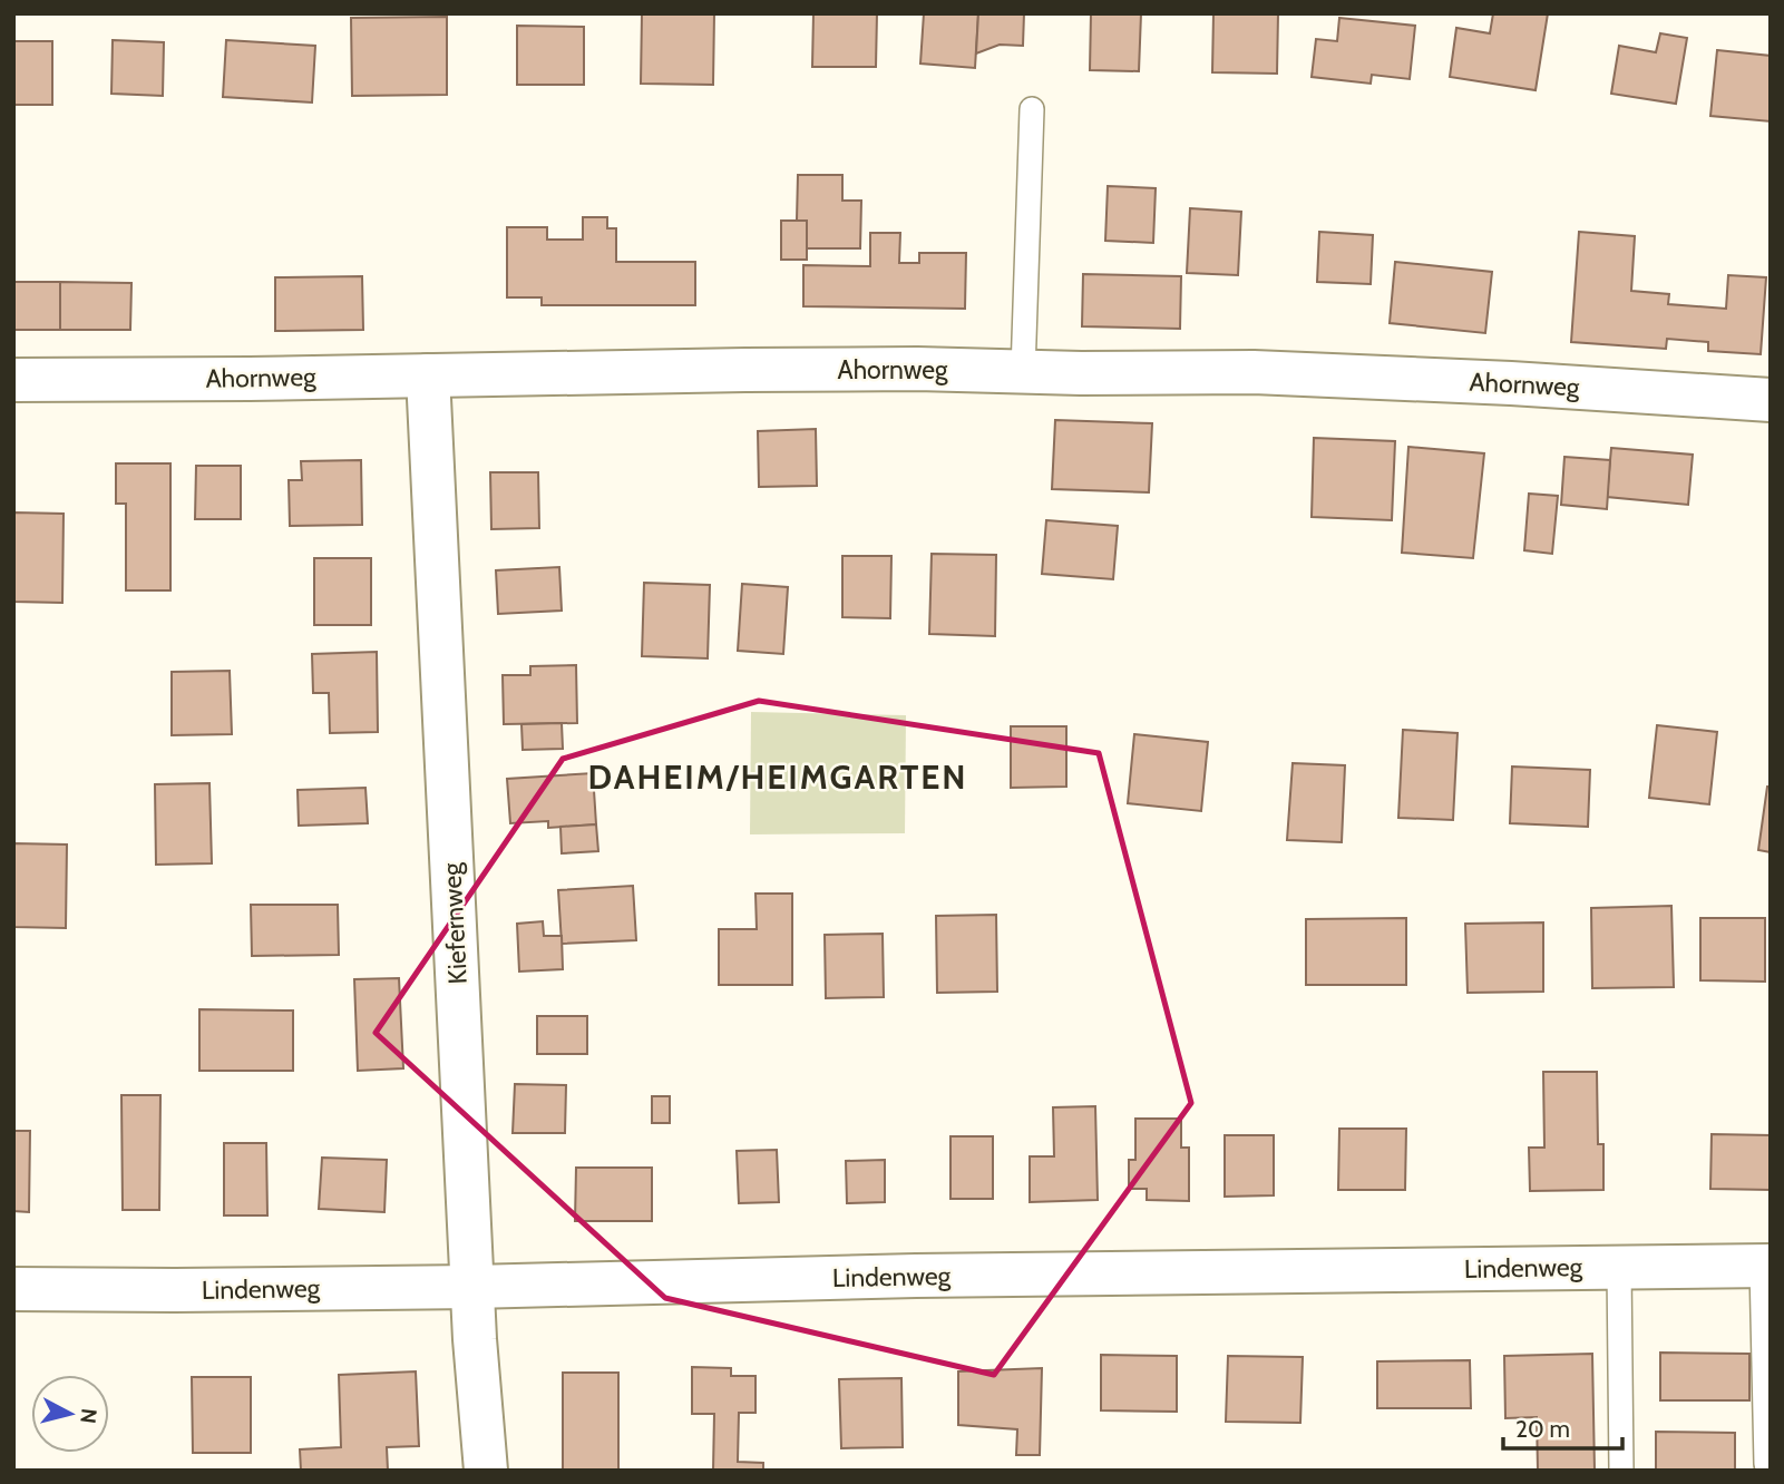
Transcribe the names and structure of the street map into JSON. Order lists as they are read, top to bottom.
{
  "streets": {
    "street": ["Ahornweg", "Kiefernweg", "Lindenweg"]
  },
  "crossings": [
    ["Ahornweg", "Kiefernweg"],
    ["Kiefernweg", "Lindenweg"]
  ],
  "districts": ["DAHEIM/HEIMGARTEN"],
  "scale_bar": "20 m",
  "north": "right"
}
